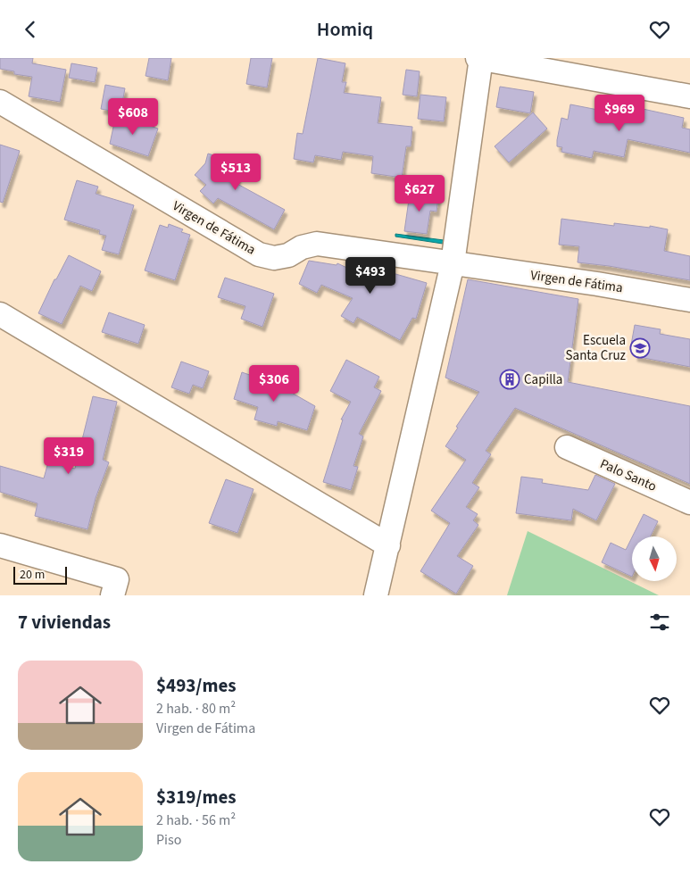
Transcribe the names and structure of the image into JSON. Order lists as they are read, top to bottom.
{
  "streets": {
    "street": ["Virgen de Fátima", "Palo Santo"]
  },
  "places": {
    "school or university": ["Escuela Santa Cruz"],
    "building": ["Capilla"]
  },
  "scale_bar": "20 m",
  "north": "bottom",
  "page": {
    "header": "Homiq",
    "price": [
      "$969",
      "$608",
      "$513",
      "$627",
      "$493",
      "$306",
      "$319"
    ],
    "scale": "20 m",
    "heading": "7 viviendas",
    "list": [
      {
        "name": "$493/mes",
        "note": "2 hab. · 80 m² · Virgen de Fátima"
      },
      {
        "name": "$319/mes",
        "note": "2 hab. · 56 m² · Piso"
      }
    ]
  }
}
